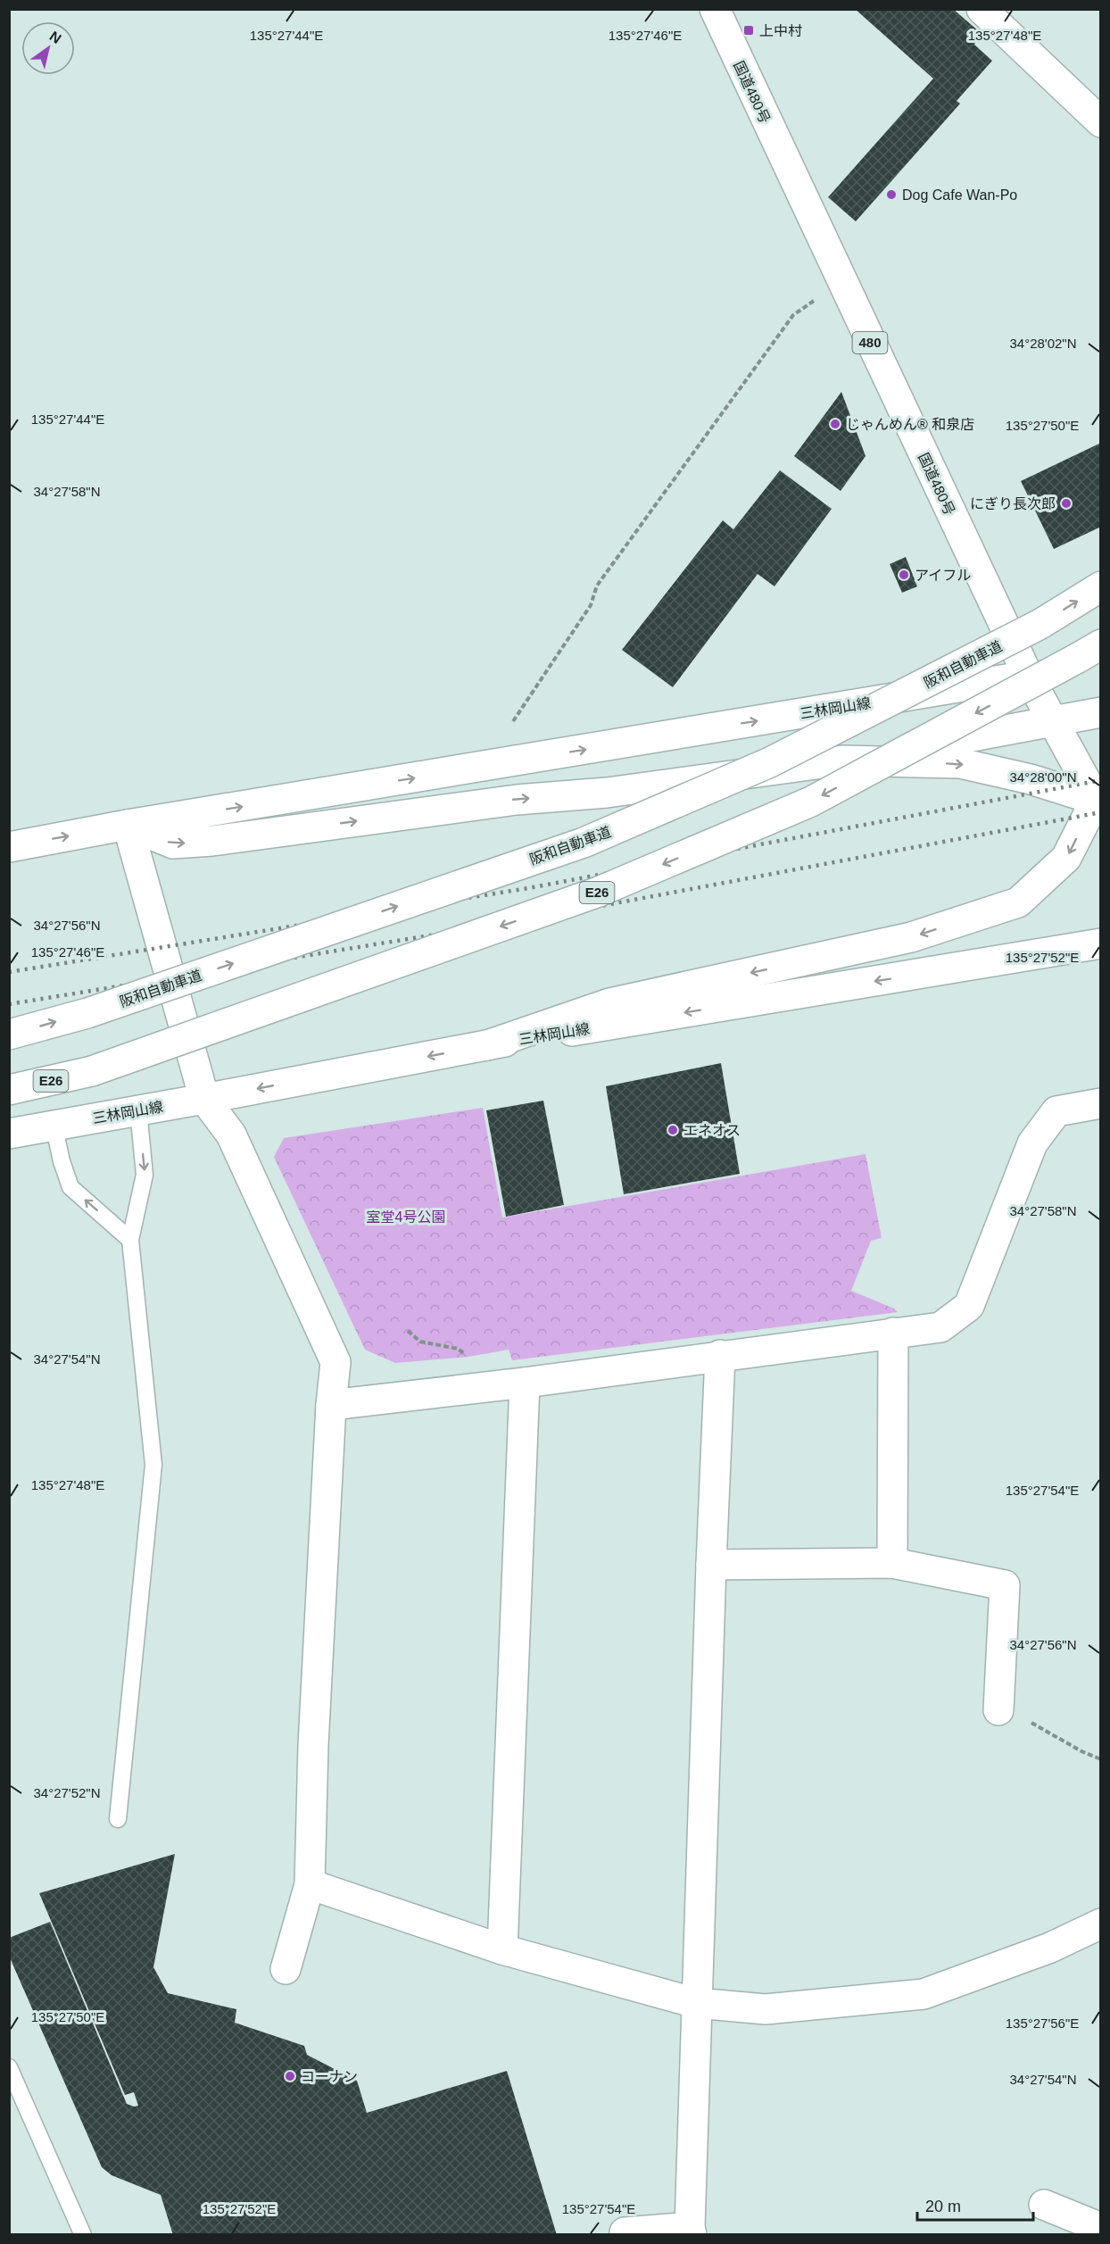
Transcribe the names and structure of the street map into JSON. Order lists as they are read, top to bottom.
{
  "streets": {
    "main road": [
      "国道480号",
      "480",
      "阪和自動車道",
      "三林岡山線",
      "E26"
    ]
  },
  "crossings": [
    ["国道480号", "三林岡山線"]
  ],
  "parks": ["室堂4号公園"],
  "places": {
    "transit": ["上中村"],
    "other": [
      "Dog Cafe Wan-Po",
      "じゃんめん® 和泉店",
      "にぎり長次郎",
      "アイフル",
      "エネオス",
      "コーナン"
    ]
  },
  "scale_bar": "20 m",
  "north": "top right",
  "coordinates": [
    "135°27'44\"E",
    "135°27'48\"E",
    "135°27'46\"E",
    "34°28'02\"N",
    "135°27'50\"E",
    "34°27'58\"N",
    "34°28'00\"N",
    "34°27'56\"N",
    "135°27'52\"E",
    "34°27'54\"N",
    "135°27'54\"E",
    "34°27'52\"N",
    "135°27'56\"E"
  ]
}
